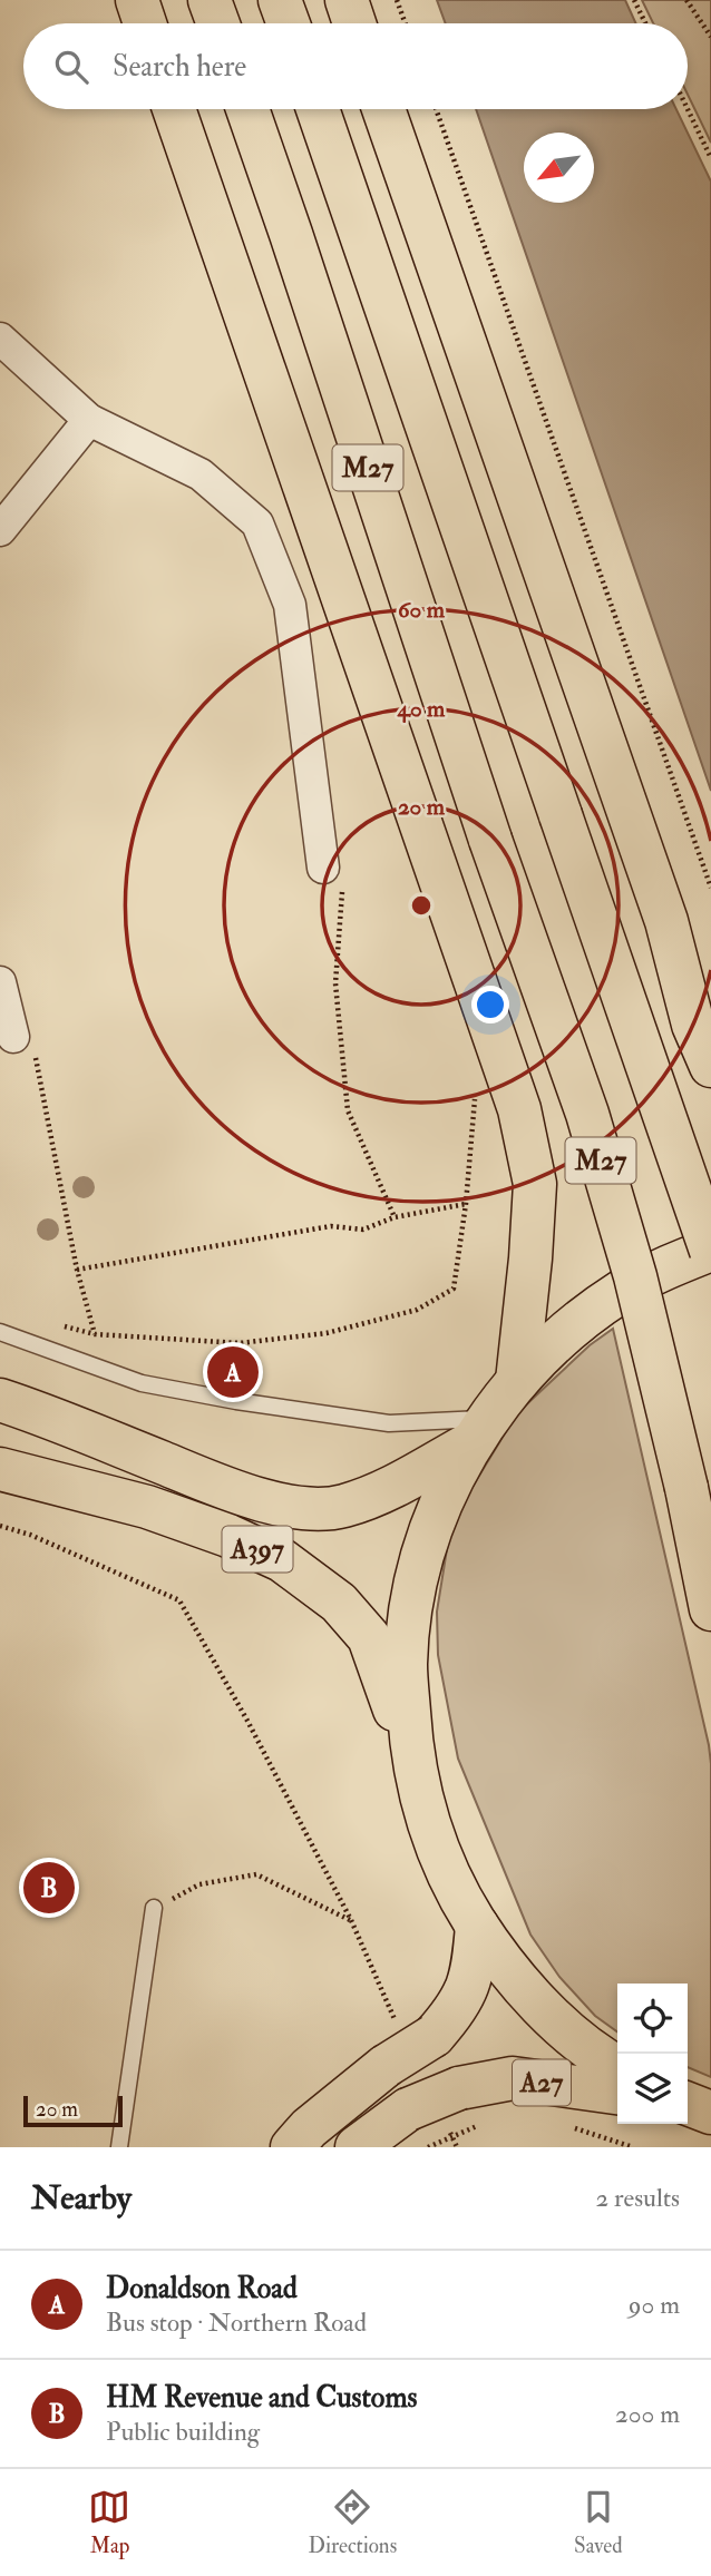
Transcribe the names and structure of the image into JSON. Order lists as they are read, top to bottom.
{
  "streets": {
    "main road": ["M27", "A397", "A27"]
  },
  "scale_bar": "20 m",
  "north": "bottom left",
  "page": {
    "search": "Search here",
    "pins": ["A", "B"],
    "scale": "20 m",
    "heading": ["Nearby", "2 results"],
    "list": [
      {
        "mark": "A",
        "name": "Donaldson Road",
        "note": "Bus stop · Northern Road",
        "value": "90 m"
      },
      {
        "mark": "B",
        "name": "HM Revenue and Customs",
        "note": "Public building",
        "value": "200 m"
      }
    ],
    "nav": ["Map", "Directions", "Saved"]
  },
  "rings": ["60 m", "40 m", "20 m"]
}
